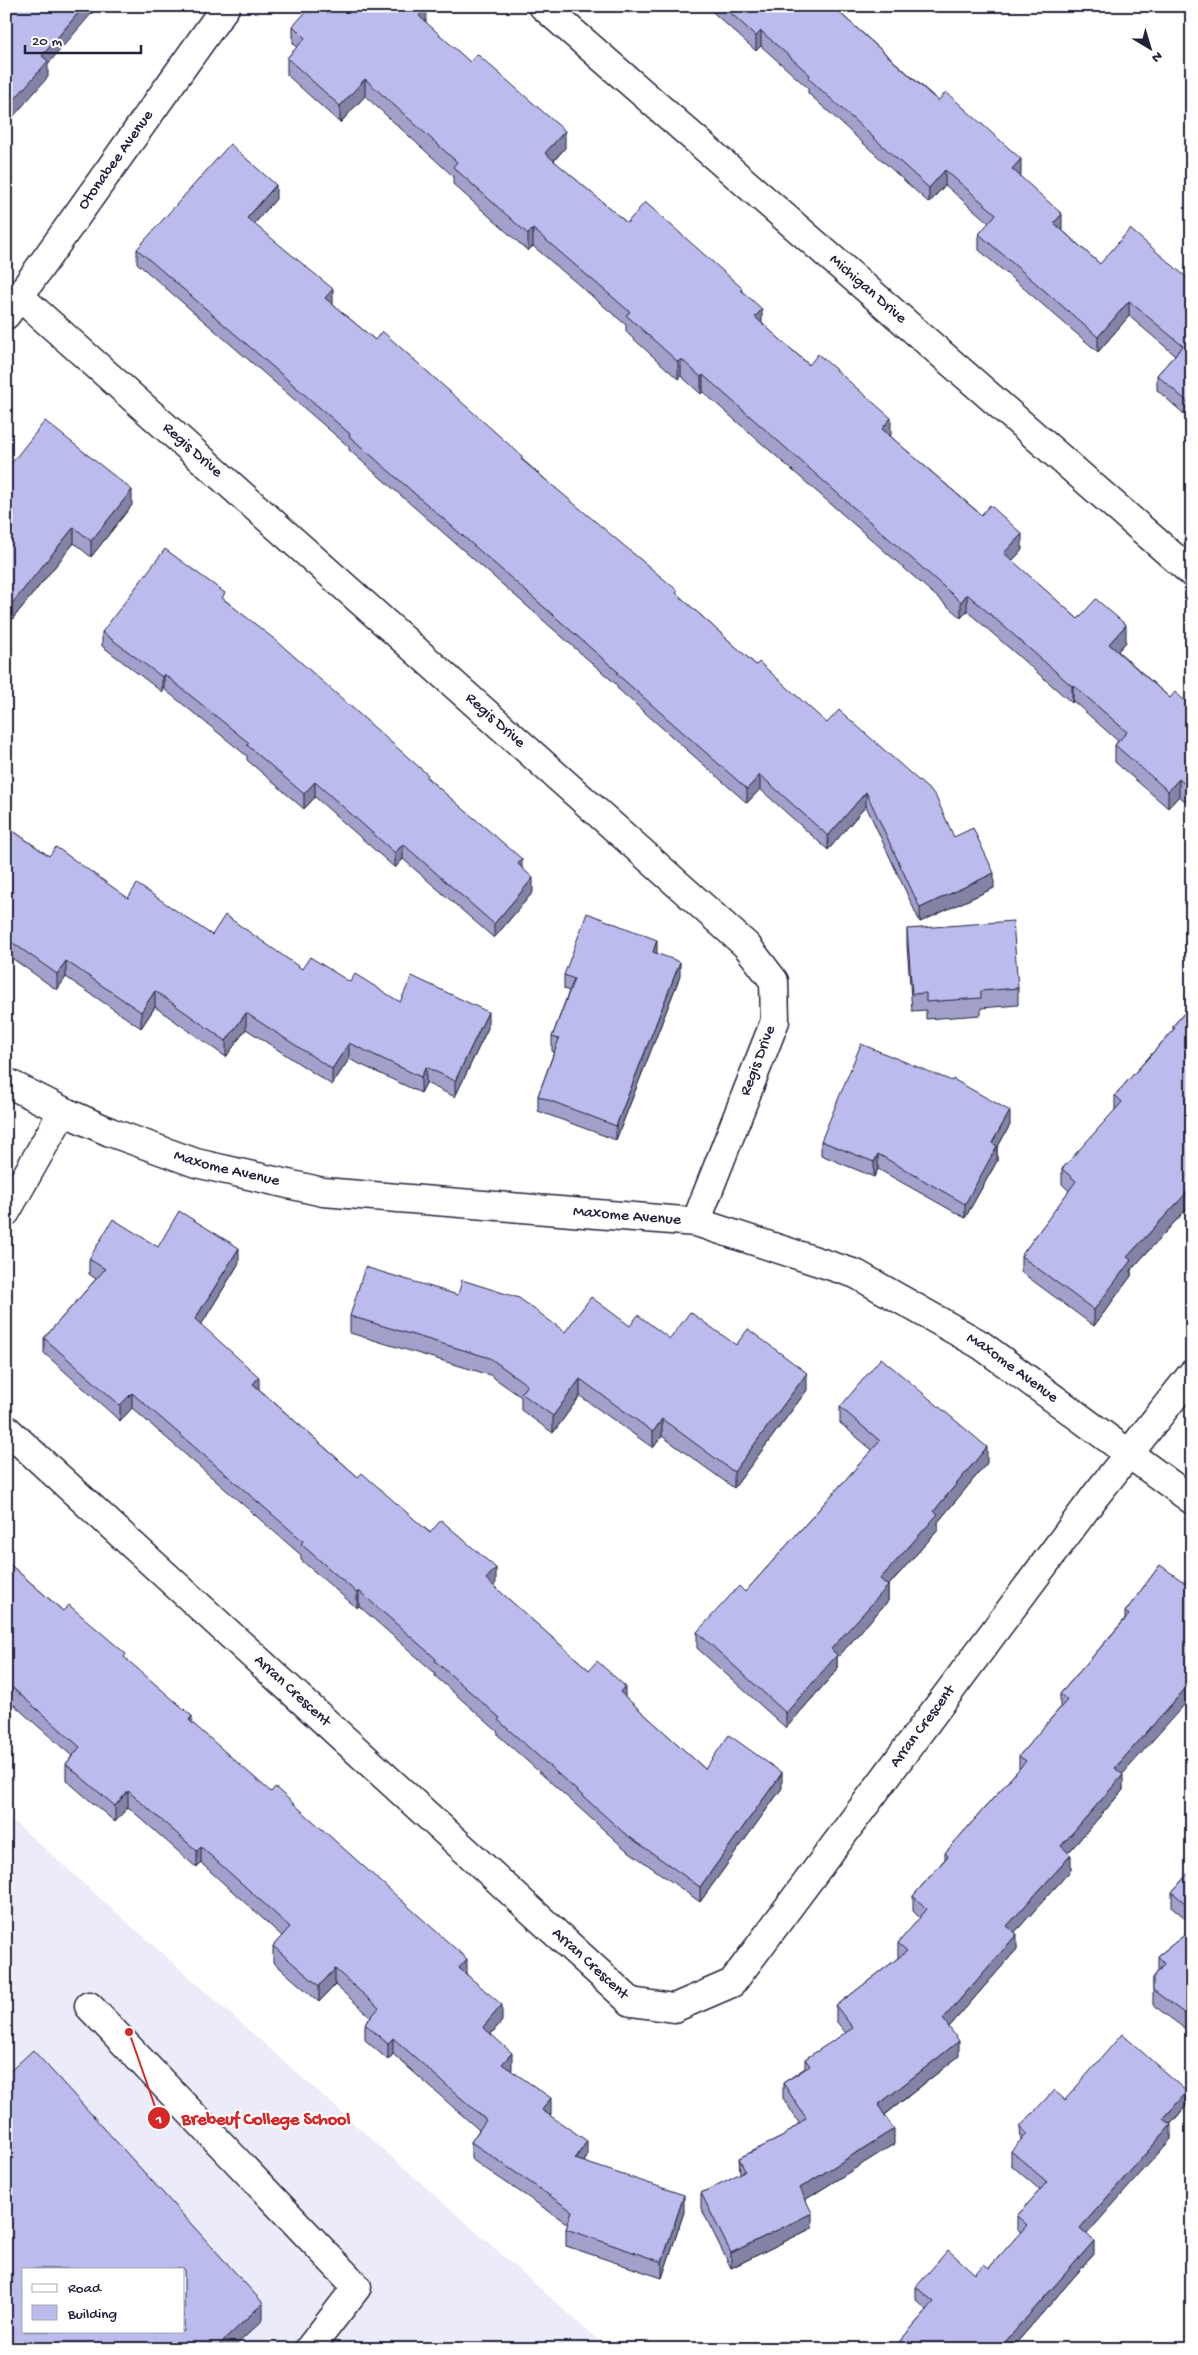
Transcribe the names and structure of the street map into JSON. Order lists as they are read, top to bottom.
{
  "streets": {
    "street": [
      "Otonabee Avenue",
      "Michigan Drive",
      "Regis Drive",
      "Maxome Avenue",
      "Arran Crescent"
    ]
  },
  "crossings": [
    ["Otonabee Avenue", "Regis Drive"],
    ["Regis Drive", "Maxome Avenue"],
    ["Maxome Avenue", "Arran Crescent"]
  ],
  "places": ["Brebeuf College School"],
  "legend": ["Road", "Building"],
  "scale_bar": "20 m",
  "north": "bottom right"
}
